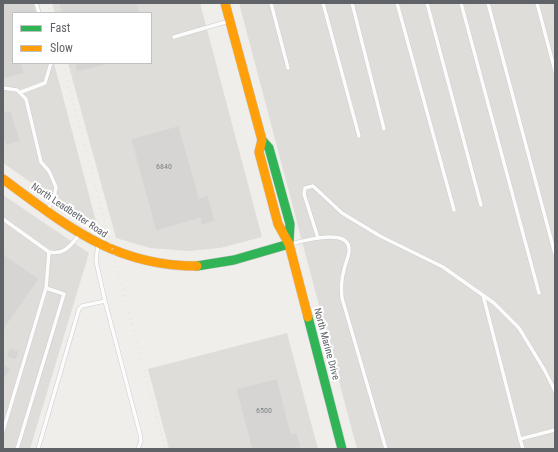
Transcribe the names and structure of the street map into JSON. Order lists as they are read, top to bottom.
{
  "streets": {
    "main road": ["North Leadbetter Road", "North Marine Drive"]
  },
  "crossings": [
    ["North Leadbetter Road", "North Marine Drive"]
  ],
  "house_numbers": ["6840", "6500"],
  "legend": ["Fast", "Slow"]
}
